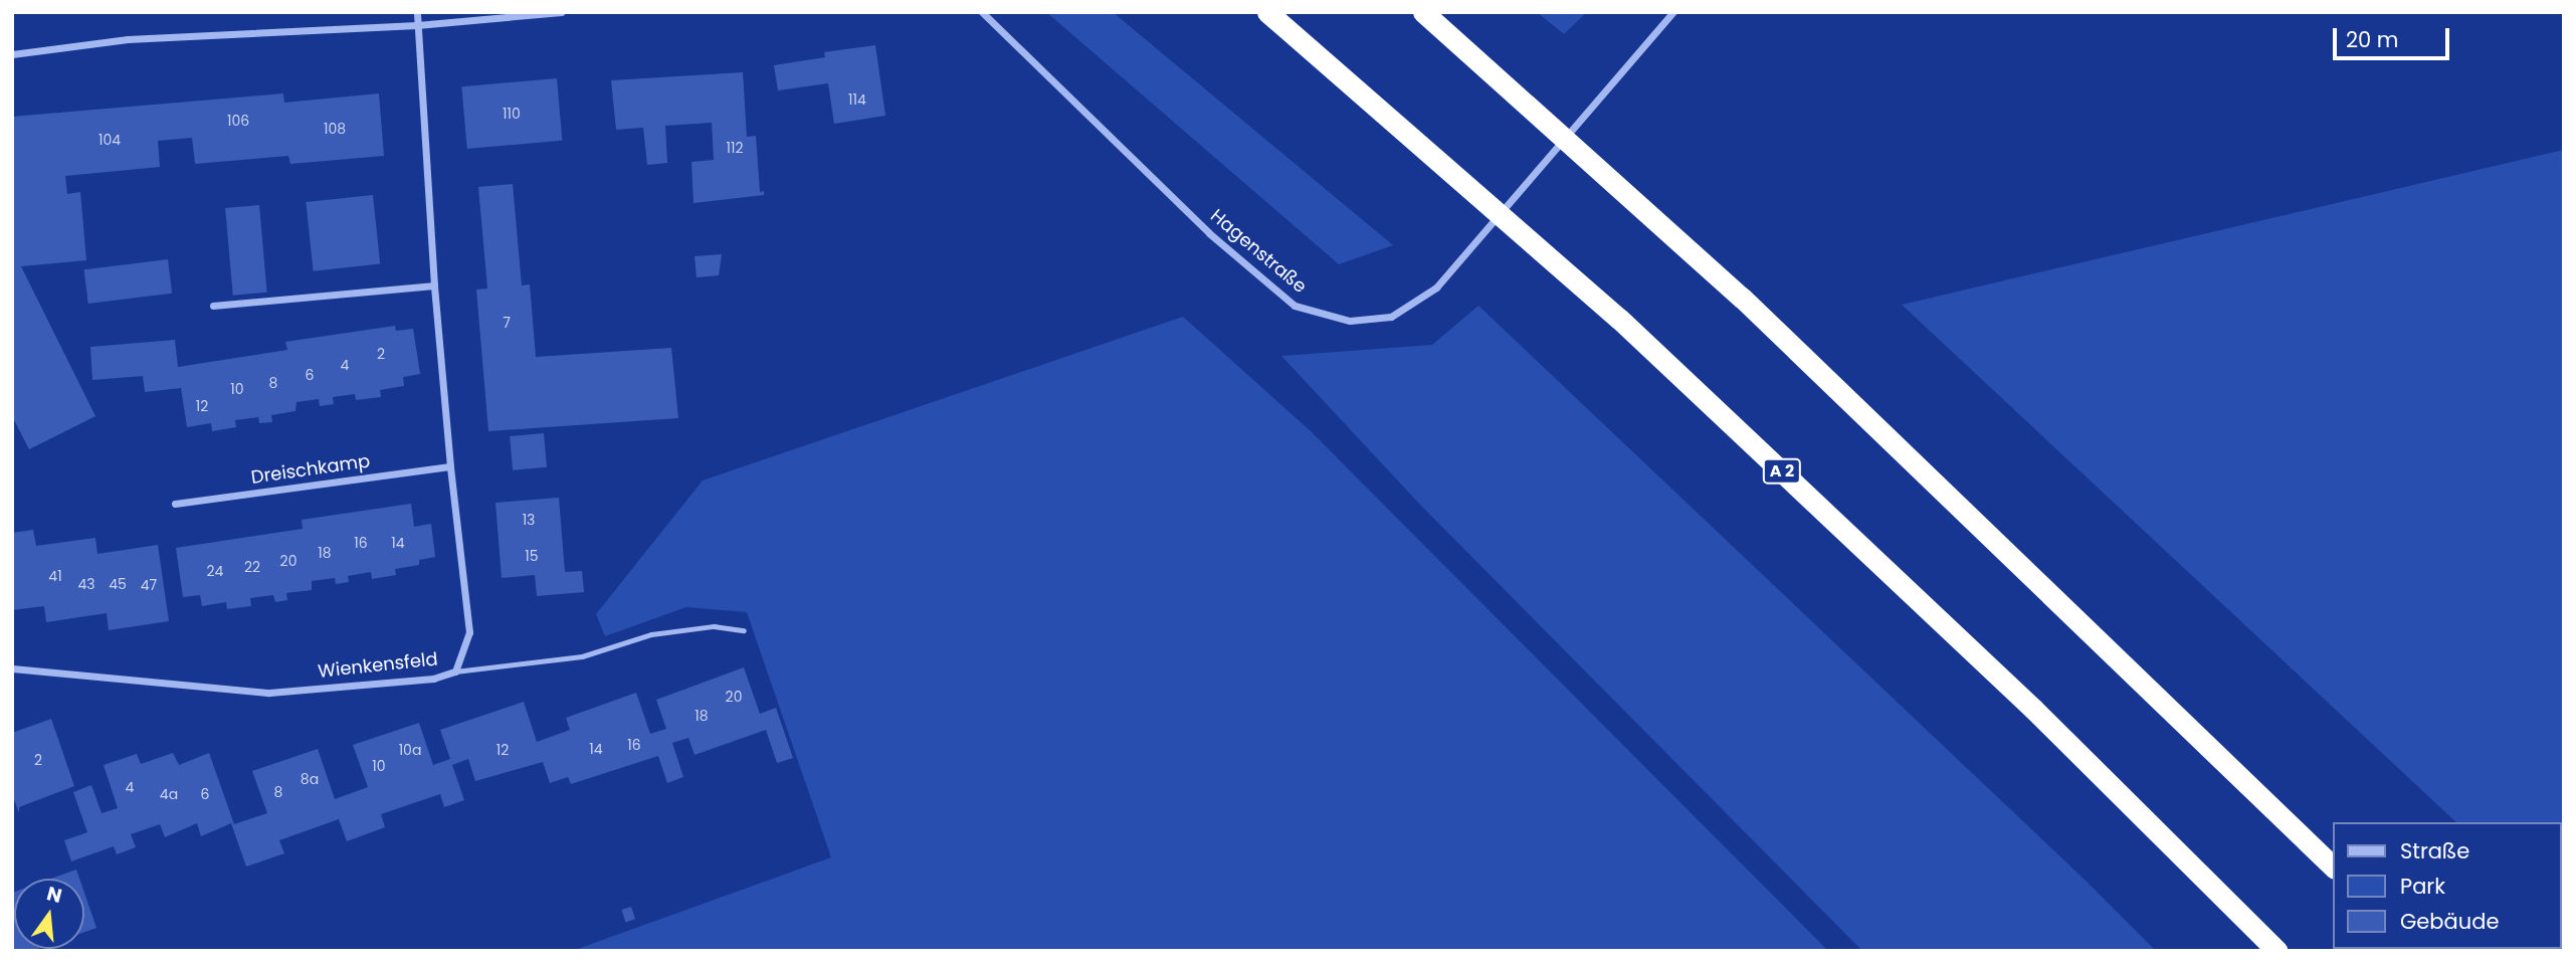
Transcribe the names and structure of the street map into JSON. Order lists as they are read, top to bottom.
{
  "streets": {
    "highway": ["A 2"],
    "street": ["Hagenstraße", "Dreischkamp", "Wienkensfeld"]
  },
  "house_numbers": [
    "114",
    "110",
    "106",
    "108",
    "104",
    "112",
    "7",
    "2",
    "4",
    "6",
    "8",
    "10",
    "12",
    "13",
    "16",
    "14",
    "18",
    "15",
    "20",
    "22",
    "24",
    "41",
    "43",
    "45",
    "47",
    "20",
    "18",
    "16",
    "14",
    "10a",
    "12",
    "2",
    "10",
    "8a",
    "4",
    "8",
    "4a",
    "6"
  ],
  "legend": ["Straße", "Park", "Gebäude"],
  "scale_bar": "20 m",
  "north": "top"
}
